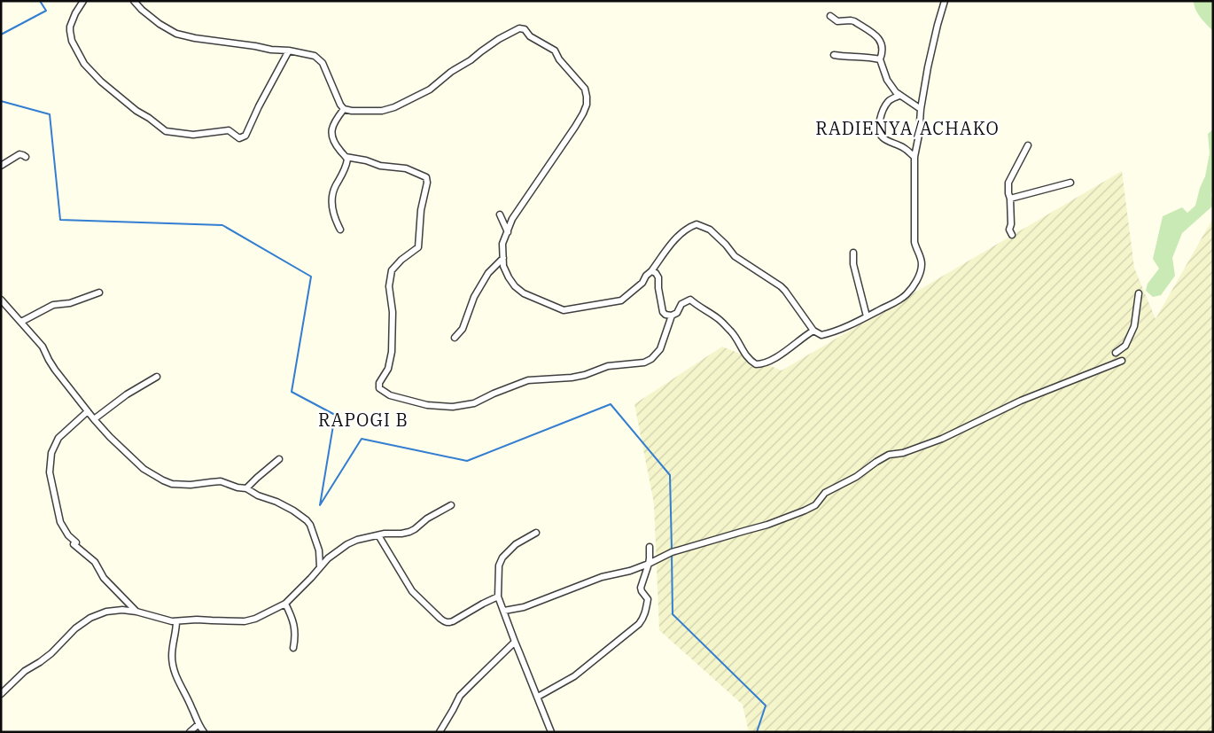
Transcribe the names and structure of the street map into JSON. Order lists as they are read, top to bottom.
{
  "districts": ["RADIENYA/ACHAKO", "RAPOGI B"]
}
